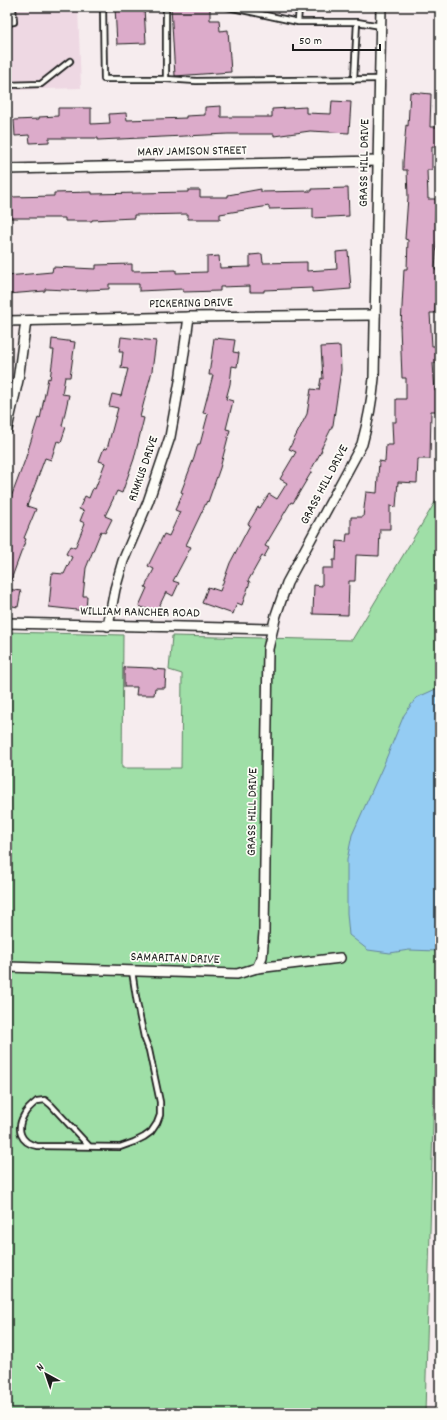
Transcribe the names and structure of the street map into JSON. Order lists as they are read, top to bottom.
{
  "streets": {
    "street": [
      "MARY JAMISON STREET",
      "GRASS HILL DRIVE",
      "PICKERING DRIVE",
      "RIMKUS DRIVE",
      "WILLIAM RANCHER ROAD",
      "SAMARITAN DRIVE"
    ]
  },
  "crossings": [
    ["MARY JAMISON STREET", "GRASS HILL DRIVE"],
    ["GRASS HILL DRIVE", "PICKERING DRIVE"],
    ["GRASS HILL DRIVE", "WILLIAM RANCHER ROAD"],
    ["GRASS HILL DRIVE", "SAMARITAN DRIVE"],
    ["PICKERING DRIVE", "RIMKUS DRIVE"],
    ["RIMKUS DRIVE", "WILLIAM RANCHER ROAD"]
  ],
  "scale_bar": "50 m",
  "north": "top left"
}
